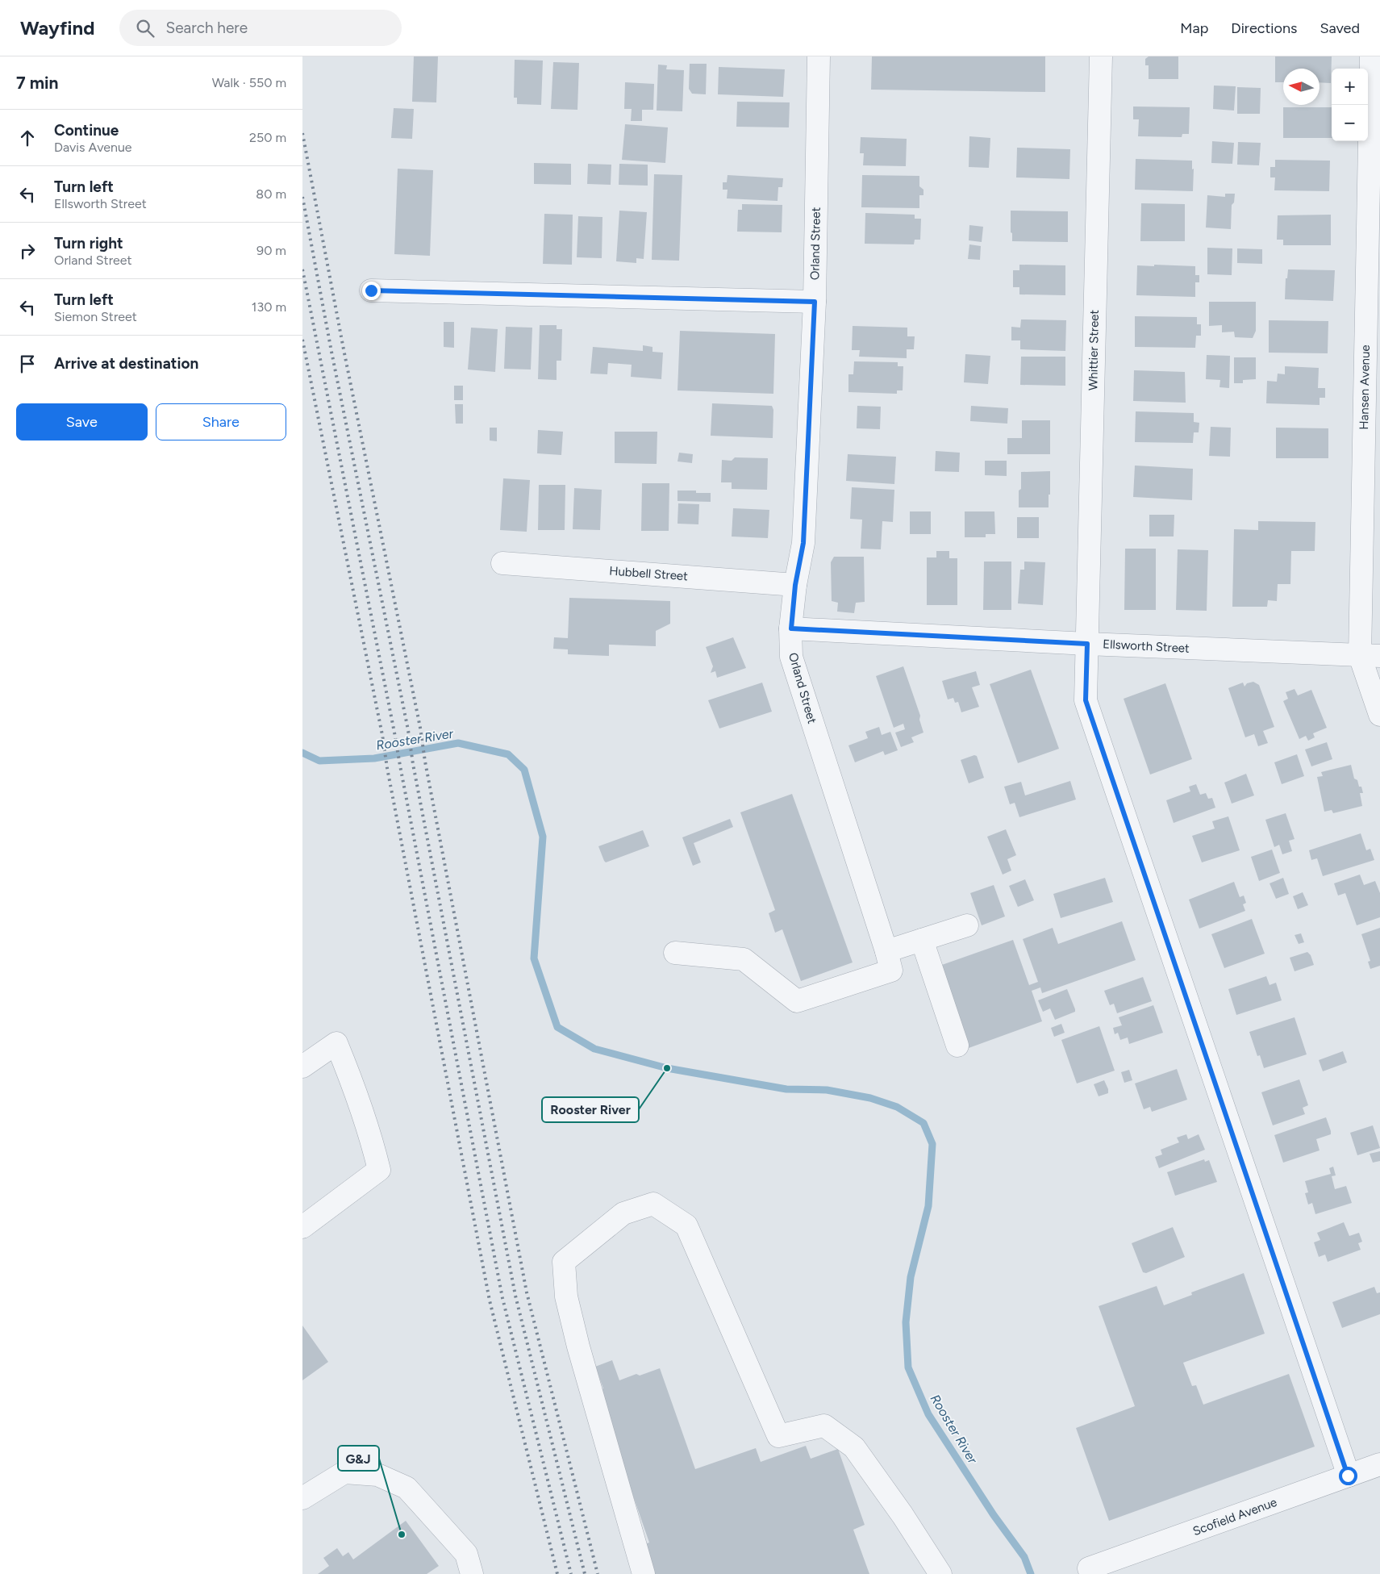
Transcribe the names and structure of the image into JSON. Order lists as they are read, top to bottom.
{
  "streets": {
    "street": [
      "Orland Street",
      "Whittier Street",
      "Hansen Avenue",
      "Hubbell Street",
      "Ellsworth Street",
      "Scofield Avenue"
    ]
  },
  "crossings": [
    ["Orland Street", "Hubbell Street"],
    ["Orland Street", "Ellsworth Street"],
    ["Whittier Street", "Ellsworth Street"],
    ["Whittier Street", "Scofield Avenue"],
    ["Hansen Avenue", "Ellsworth Street"]
  ],
  "water": ["Rooster River"],
  "places": ["Rooster River", "G&J"],
  "north": "left",
  "page": {
    "header": "Wayfind",
    "search": "Search here",
    "nav": ["Map", "Directions", "Saved"],
    "heading": ["7 min", "Walk · 550 m"],
    "map_buttons": ["+", "−"],
    "list": [
      ["Continue", "Davis Avenue", "250 m"],
      ["Turn left", "Ellsworth Street", "80 m"],
      ["Turn right", "Orland Street", "90 m"],
      ["Turn left", "Siemon Street", "130 m"],
      "Arrive at destination"
    ],
    "buttons": ["Save", "Share"]
  }
}
